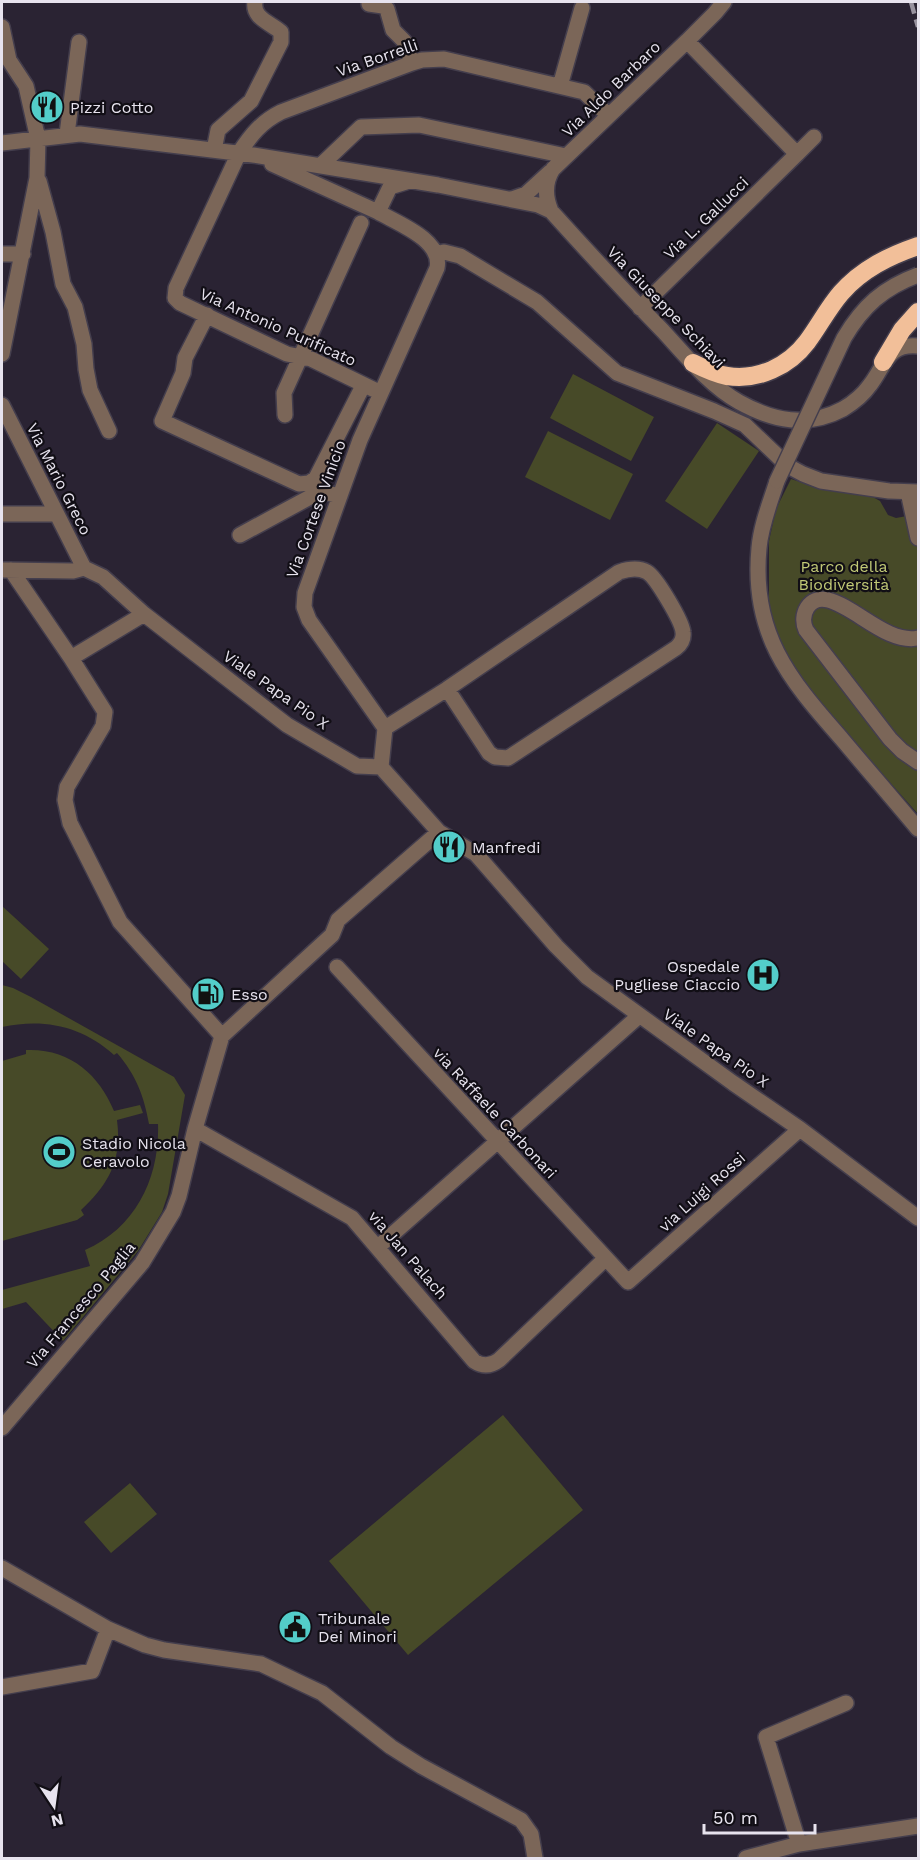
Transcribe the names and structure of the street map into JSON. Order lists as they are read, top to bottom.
{
  "streets": {
    "street": [
      "Via Borrelli",
      "Via Aldo Barbaro",
      "Via L. Gallucci",
      "Via Giuseppe Schiavi",
      "Via Antonio Purificato",
      "Via Mario Greco",
      "Via Cortese Vinicio",
      "Viale Papa Pio X",
      "via Raffaele Carbonari",
      "via Luigi Rossi",
      "via Jan Palach",
      "Via Francesco Paglia"
    ]
  },
  "crossings": [
    ["Via Borrelli", "Via Aldo Barbaro"],
    ["Via Borrelli", "Via Antonio Purificato"],
    ["Via L. Gallucci", "Via Giuseppe Schiavi"],
    ["Via Antonio Purificato", "Via Cortese Vinicio"],
    ["Via Mario Greco", "Viale Papa Pio X"],
    ["Viale Papa Pio X", "via Luigi Rossi"],
    ["via Raffaele Carbonari", "via Luigi Rossi"],
    ["via Raffaele Carbonari", "via Jan Palach"],
    ["via Jan Palach", "Via Francesco Paglia"]
  ],
  "parks": ["Parco della Biodiversità"],
  "places": {
    "restaurant": ["Pizzi Cotto", "Manfredi"],
    "hospital": ["Ospedale Pugliese Ciaccio"],
    "fuel station": ["Esso"],
    "sports": ["Stadio Nicola Ceravolo"],
    "public building": ["Tribunale Dei Minori"]
  },
  "scale_bar": "50 m",
  "north": "bottom"
}
